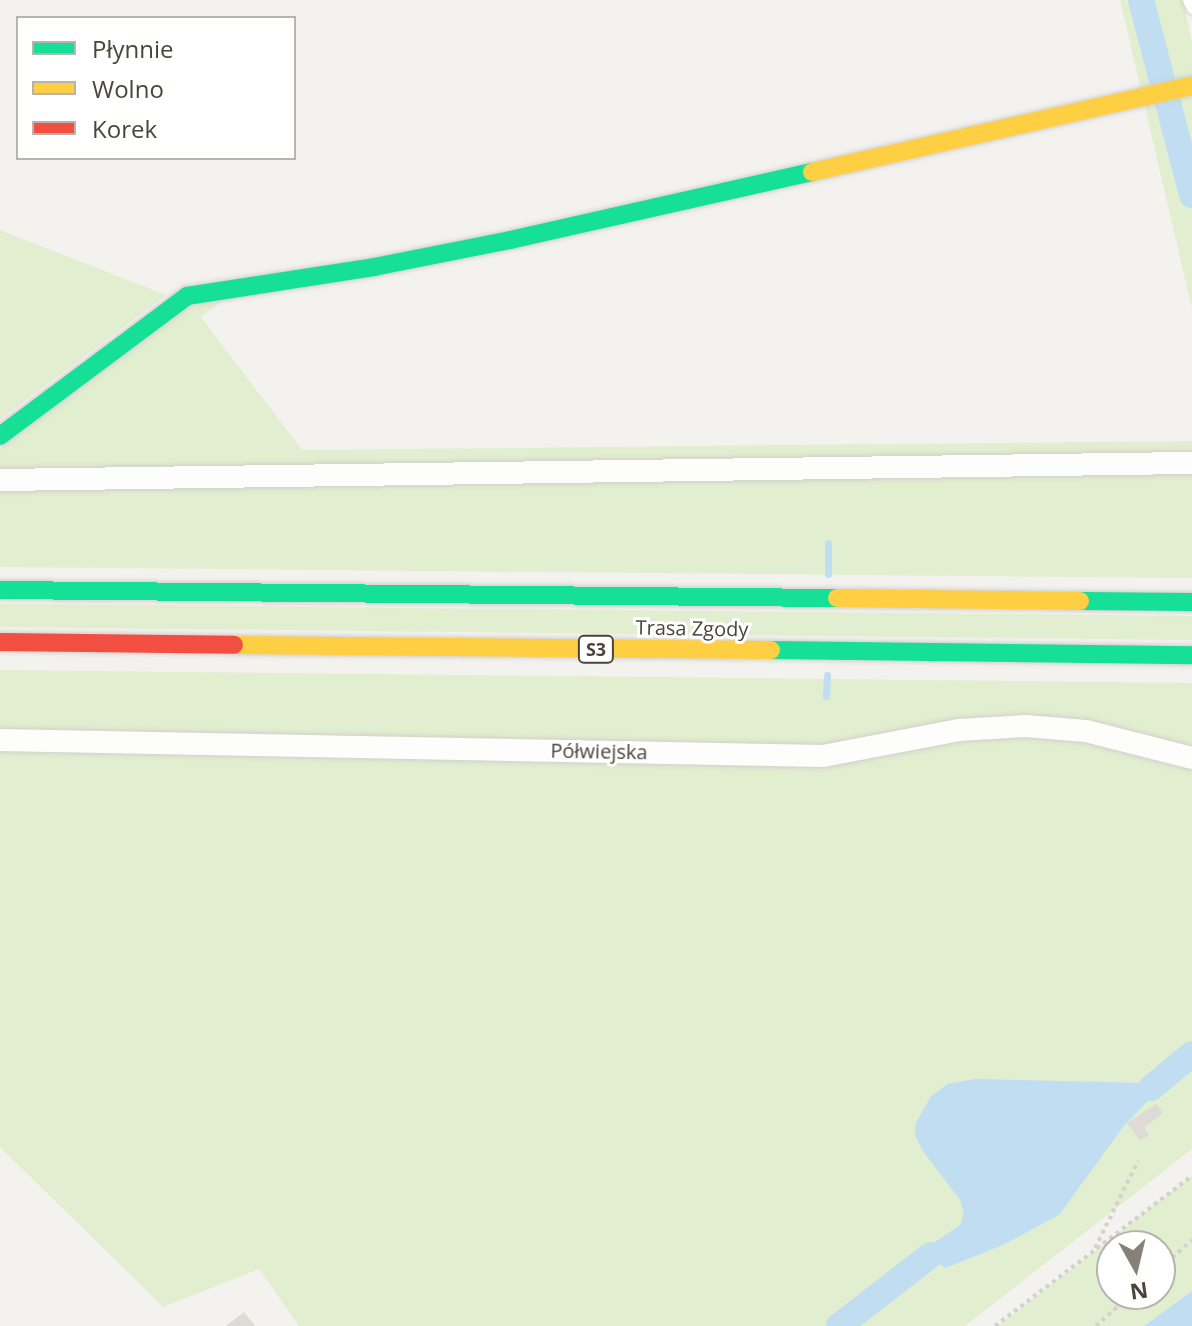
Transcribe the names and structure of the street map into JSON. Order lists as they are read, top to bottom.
{
  "streets": {
    "main road": ["Trasa Zgody", "S3"],
    "street": ["Półwiejska"]
  },
  "legend": ["Płynnie", "Wolno", "Korek"],
  "north": "bottom"
}
